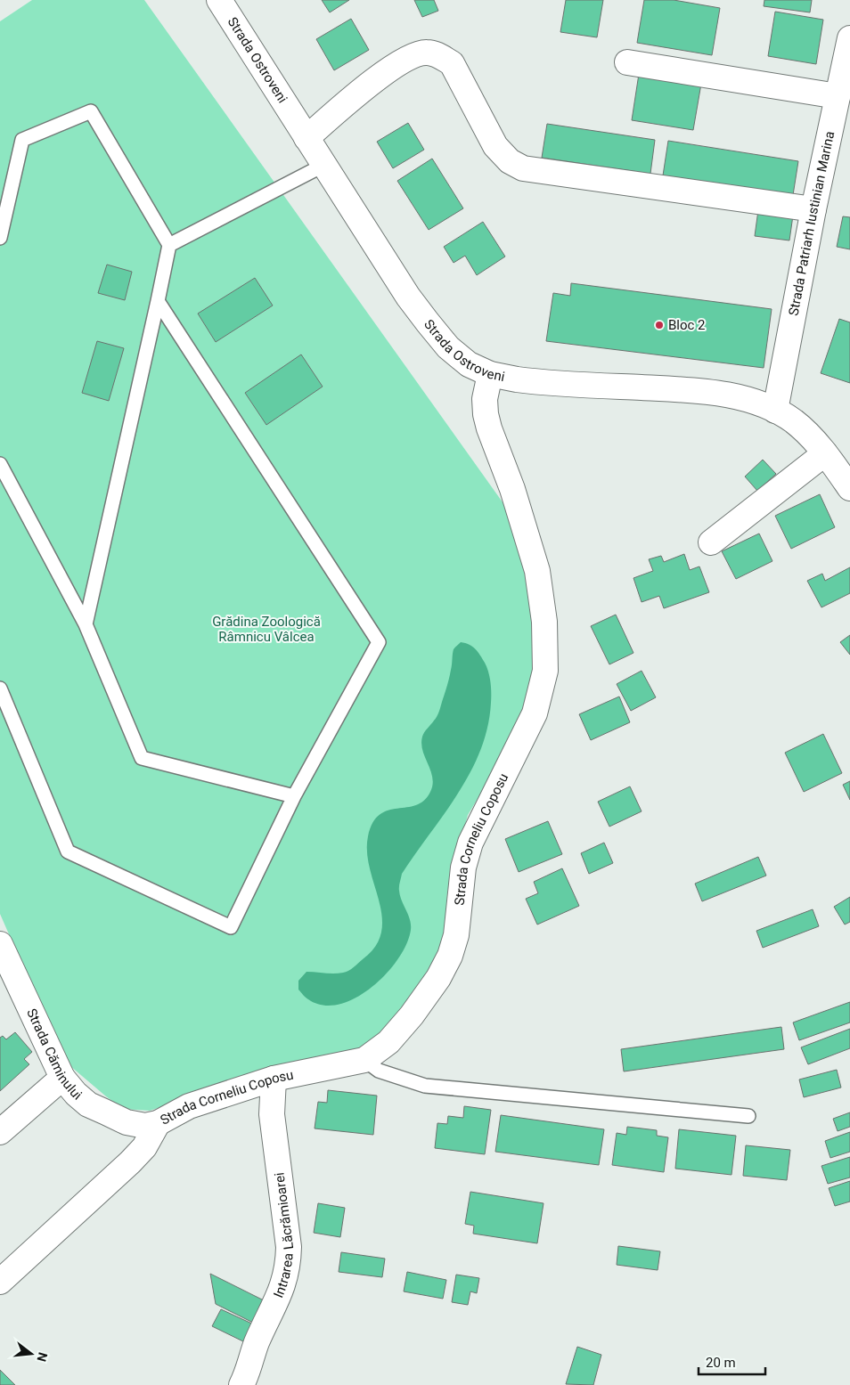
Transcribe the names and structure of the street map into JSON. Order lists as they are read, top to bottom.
{
  "streets": {
    "street": [
      "Strada Ostroveni",
      "Strada Patriarh Iustinian Marina",
      "Strada Corneliu Coposu",
      "Strada Căminului",
      "Intrarea Lăcrămioarei"
    ]
  },
  "crossings": [
    ["Strada Ostroveni", "Strada Patriarh Iustinian Marina"],
    ["Strada Ostroveni", "Strada Corneliu Coposu"],
    ["Strada Corneliu Coposu", "Strada Căminului"],
    ["Strada Corneliu Coposu", "Intrarea Lăcrămioarei"]
  ],
  "parks": ["Grădina Zoologică Râmnicu Vâlcea"],
  "places": ["Bloc 2"],
  "scale_bar": "20 m",
  "north": "right"
}
